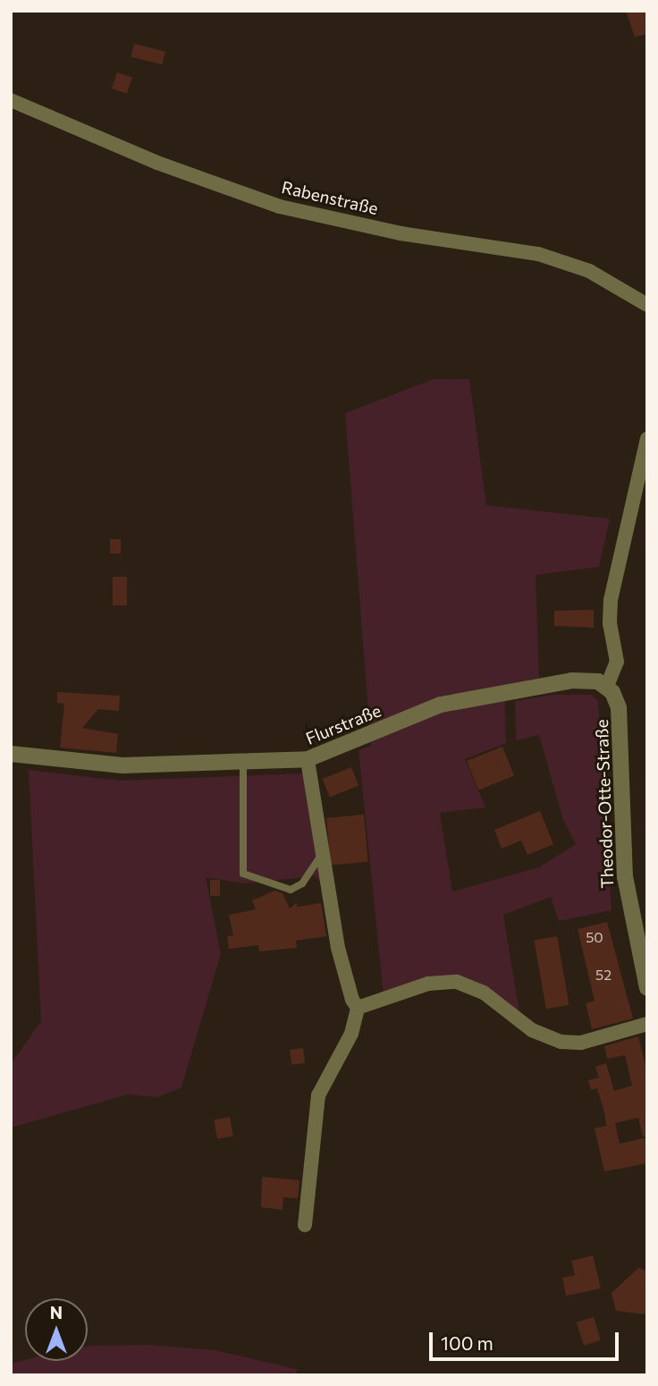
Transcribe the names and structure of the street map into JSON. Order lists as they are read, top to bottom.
{
  "streets": {
    "street": ["Rabenstraße", "Flurstraße", "Theodor-Otte-Straße"]
  },
  "crossings": [
    ["Flurstraße", "Theodor-Otte-Straße"]
  ],
  "house_numbers": ["50", "52"],
  "scale_bar": "100 m",
  "north": "top"
}
